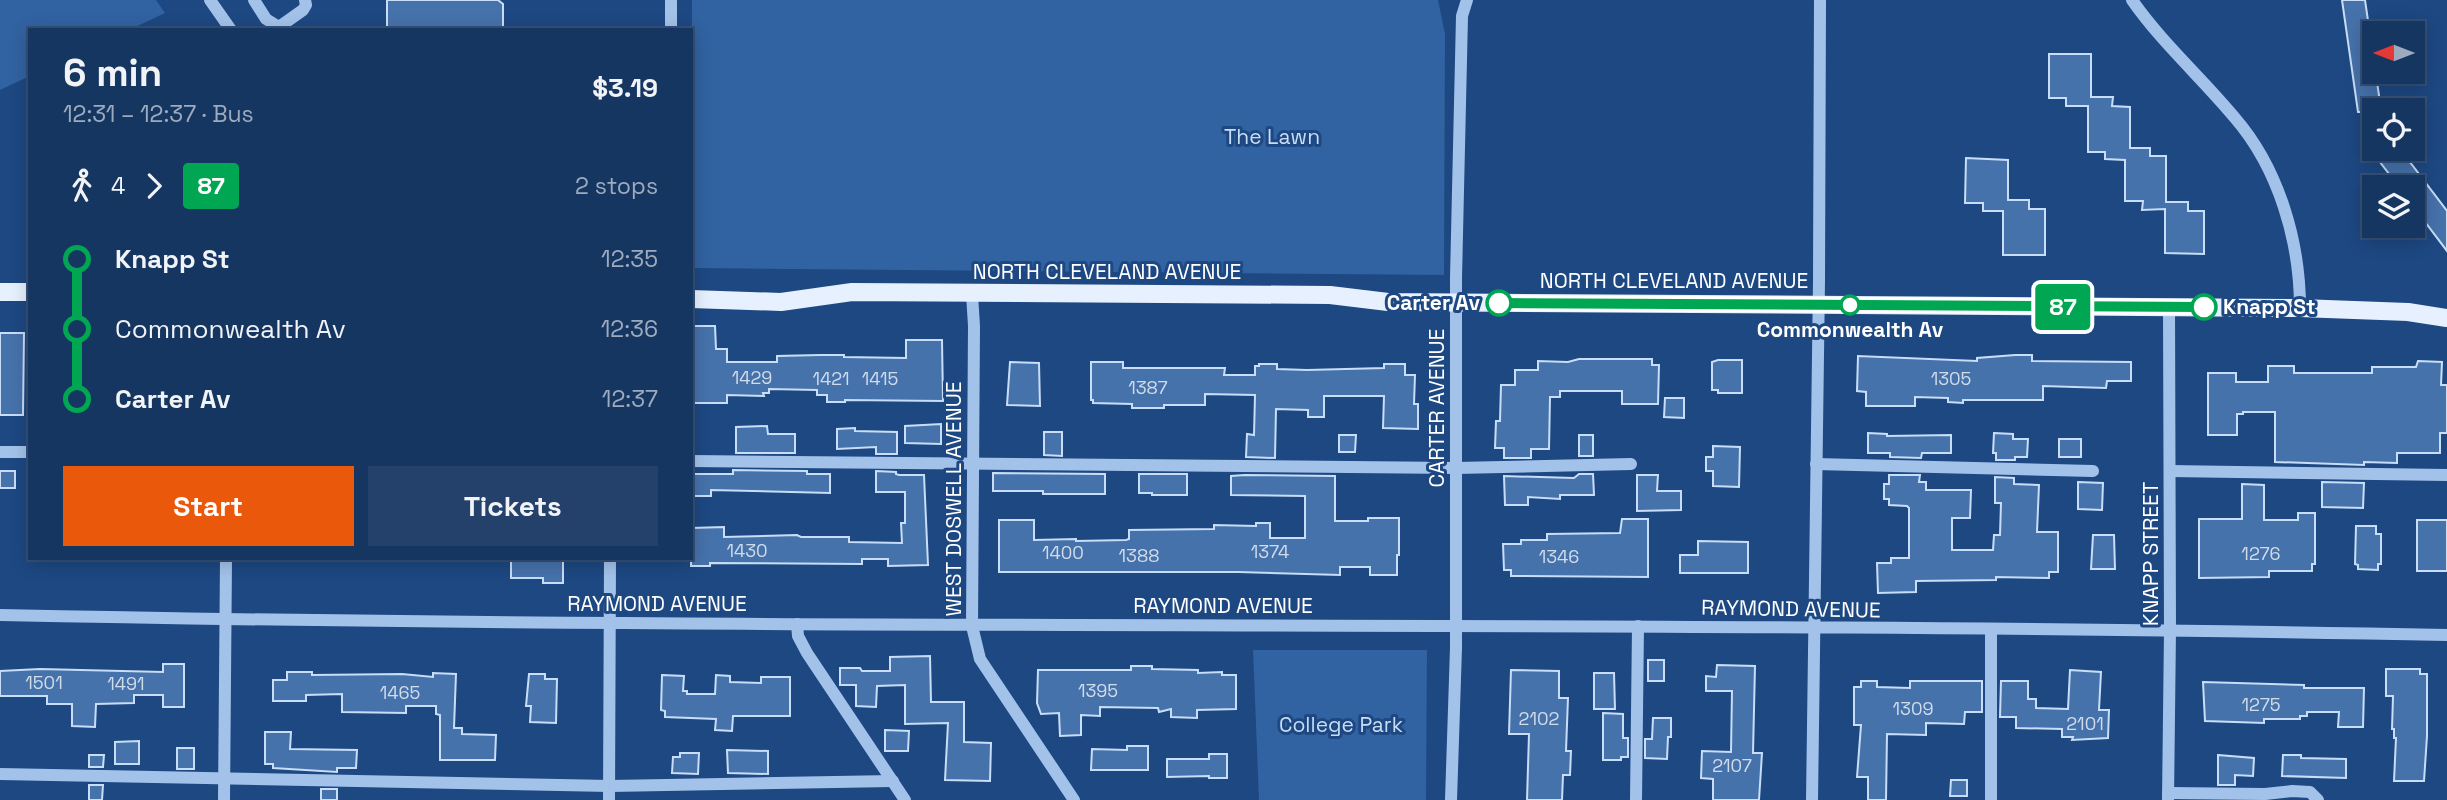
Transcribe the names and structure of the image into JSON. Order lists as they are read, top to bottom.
{
  "streets": {
    "main road": ["NORTH CLEVELAND AVENUE"],
    "street": [
      "CARTER AVENUE",
      "WEST DOSWELL AVENUE",
      "KNAPP STREET",
      "RAYMOND AVENUE"
    ]
  },
  "crossings": [
    ["NORTH CLEVELAND AVENUE", "CARTER AVENUE"],
    ["NORTH CLEVELAND AVENUE", "WEST DOSWELL AVENUE"],
    ["NORTH CLEVELAND AVENUE", "KNAPP STREET"],
    ["CARTER AVENUE", "RAYMOND AVENUE"],
    ["WEST DOSWELL AVENUE", "RAYMOND AVENUE"],
    ["KNAPP STREET", "RAYMOND AVENUE"]
  ],
  "parks": ["The Lawn", "College Park"],
  "places": ["Carter Av", "Commonwealth Av", "Knapp St"],
  "lines": ["bus line 87"],
  "house_numbers": [
    "1429",
    "1421",
    "1415",
    "1305",
    "1387",
    "1430",
    "1374",
    "1400",
    "1276",
    "1388",
    "1346",
    "1501",
    "1491",
    "1395",
    "1465",
    "1275",
    "1309",
    "2102",
    "2101",
    "2107"
  ],
  "north": "left",
  "page": {
    "on_map": "87",
    "heading": ["6 min", "12:31 – 12:37 · Bus", "$3.19"],
    "legs": ["4", "87", "2 stops"],
    "list": [
      {
        "name": "Knapp St",
        "value": "12:35"
      },
      {
        "name": "Commonwealth Av",
        "value": "12:36"
      },
      {
        "name": "Carter Av",
        "value": "12:37"
      }
    ],
    "buttons": ["Start", "Tickets"]
  }
}
